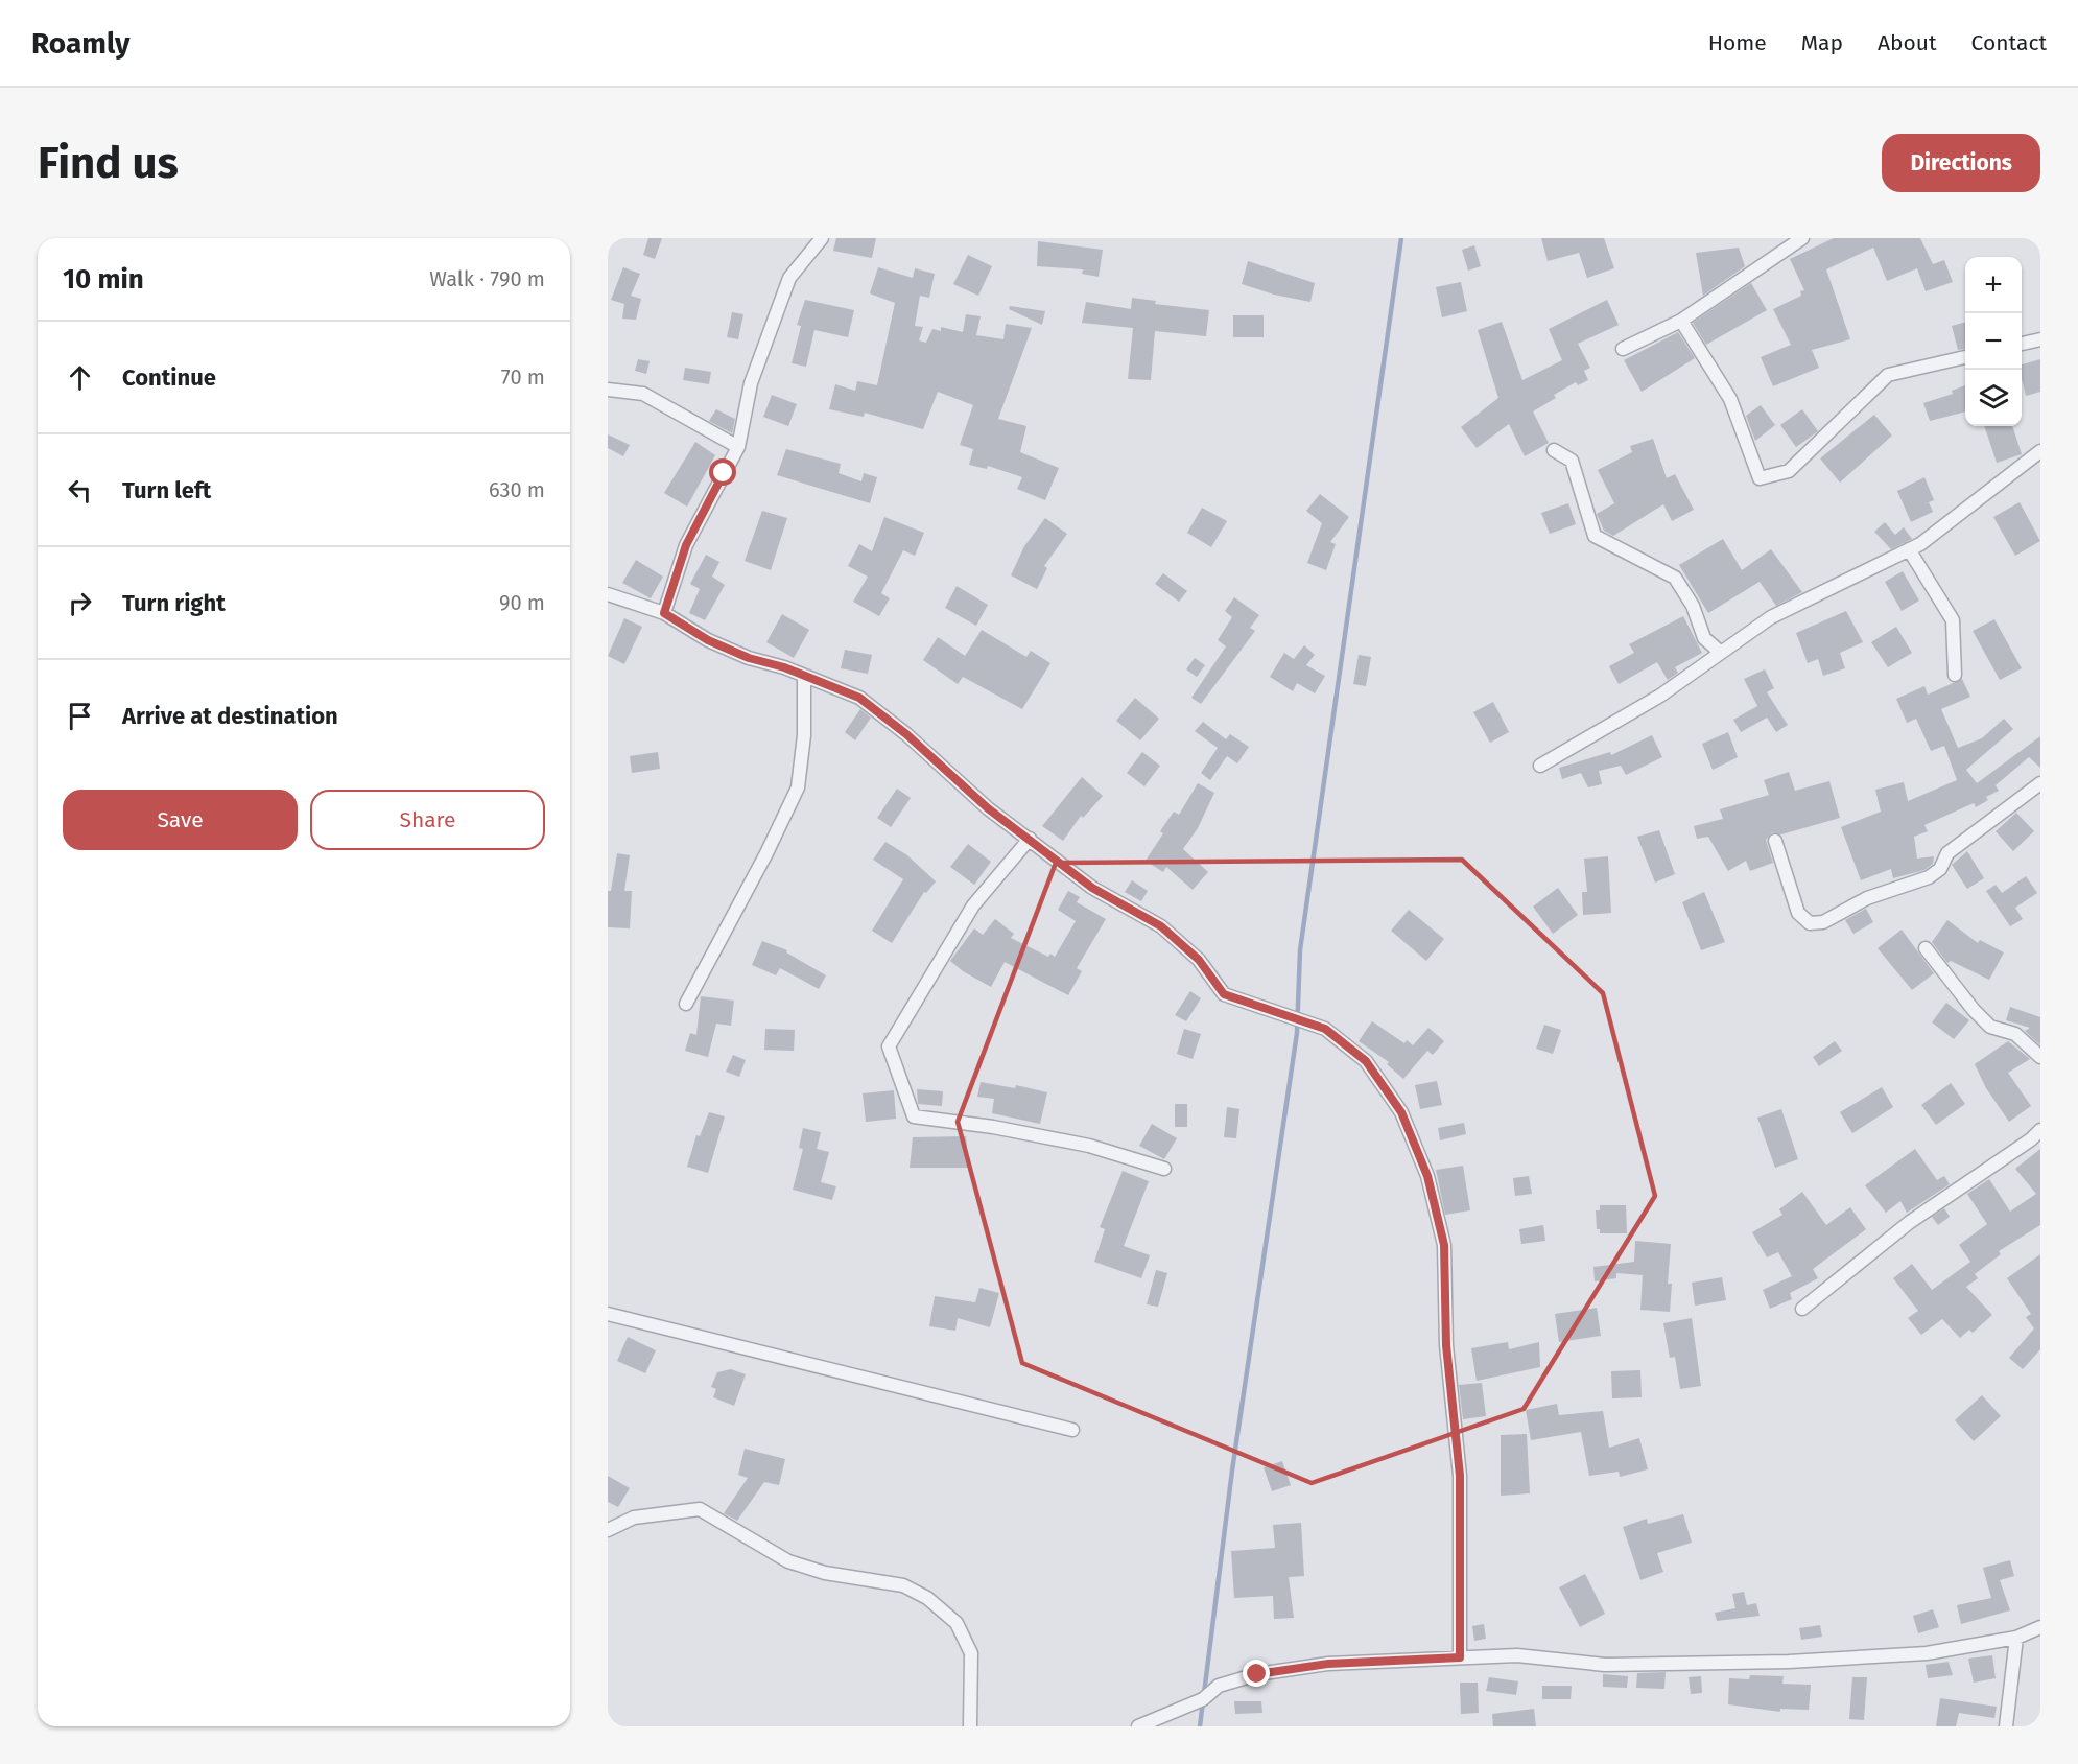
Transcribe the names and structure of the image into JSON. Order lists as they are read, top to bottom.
{
  "page": {
    "header": "Roamly",
    "nav": [
      "Home",
      "Map",
      "About",
      "Contact"
    ],
    "buttons": [
      "Directions",
      ["Save", "Share"]
    ],
    "title": "Find us",
    "heading": ["10 min", "Walk · 790 m"],
    "map_buttons": ["+", "−"],
    "list": [
      ["Continue", "70 m"],
      ["Turn left", "630 m"],
      ["Turn right", "90 m"],
      "Arrive at destination"
    ]
  }
}
